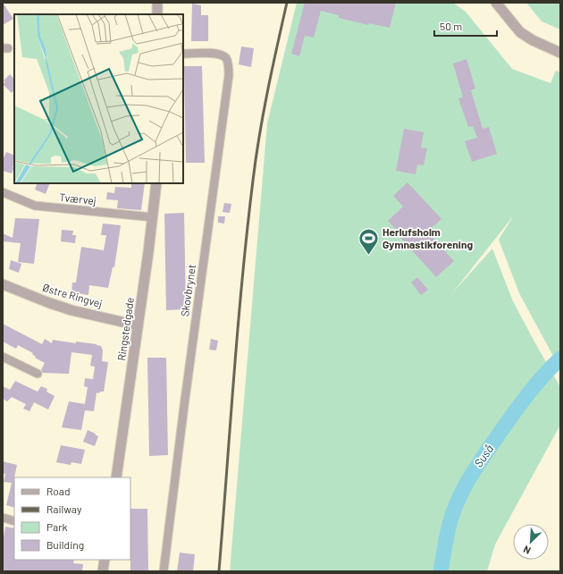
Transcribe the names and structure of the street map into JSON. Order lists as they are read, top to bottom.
{
  "streets": {
    "street": [
      "Tværvej",
      "Skovbrynet",
      "Østre Ringvej",
      "Ringstedgade"
    ]
  },
  "crossings": [
    ["Tværvej", "Ringstedgade"],
    ["Østre Ringvej", "Ringstedgade"]
  ],
  "water": ["Suså"],
  "places": {
    "sports": ["Herlufsholm Gymnastikforening"]
  },
  "legend": [
    "Road",
    "Railway",
    "Park",
    "Building"
  ],
  "scale_bar": "50 m",
  "north": "bottom left"
}
